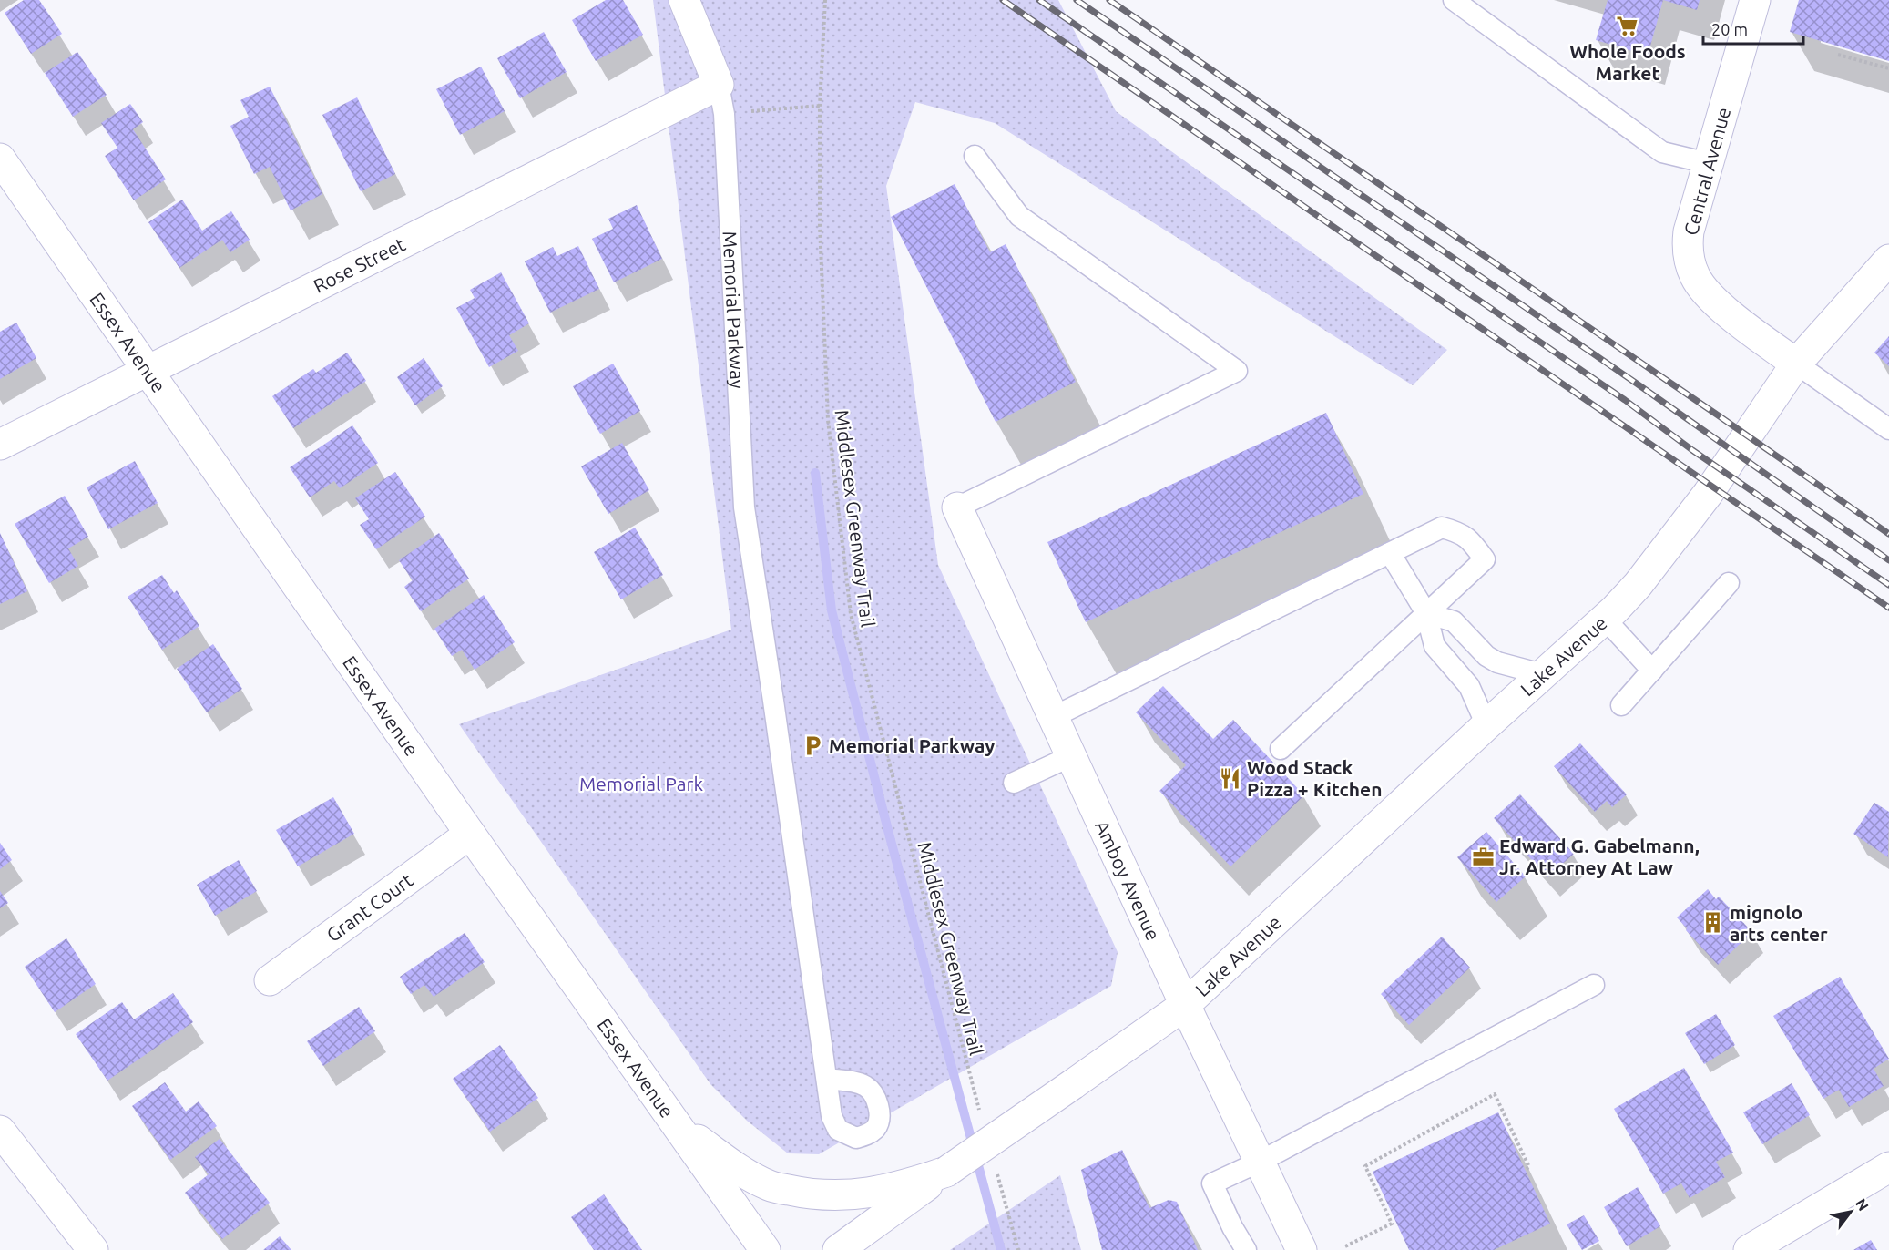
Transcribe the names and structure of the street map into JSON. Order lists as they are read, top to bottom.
{
  "streets": {
    "street": [
      "Central Avenue",
      "Rose Street",
      "Memorial Parkway",
      "Essex Avenue",
      "Lake Avenue",
      "Amboy Avenue",
      "Grant Court"
    ],
    "path": ["Middlesex Greenway Trail"]
  },
  "crossings": [
    ["Central Avenue", "Lake Avenue"],
    ["Rose Street", "Memorial Parkway"],
    ["Rose Street", "Essex Avenue"],
    ["Essex Avenue", "Grant Court"],
    ["Lake Avenue", "Amboy Avenue"]
  ],
  "parks": ["Memorial Park"],
  "places": {
    "supermarket": ["Whole Foods Market"],
    "parking": ["Memorial Parkway"],
    "restaurant": ["Wood Stack Pizza + Kitchen"],
    "office": ["Edward G. Gabelmann, Jr. Attorney At Law"],
    "building": ["mignolo arts center"]
  },
  "scale_bar": "20 m",
  "north": "top right"
}
